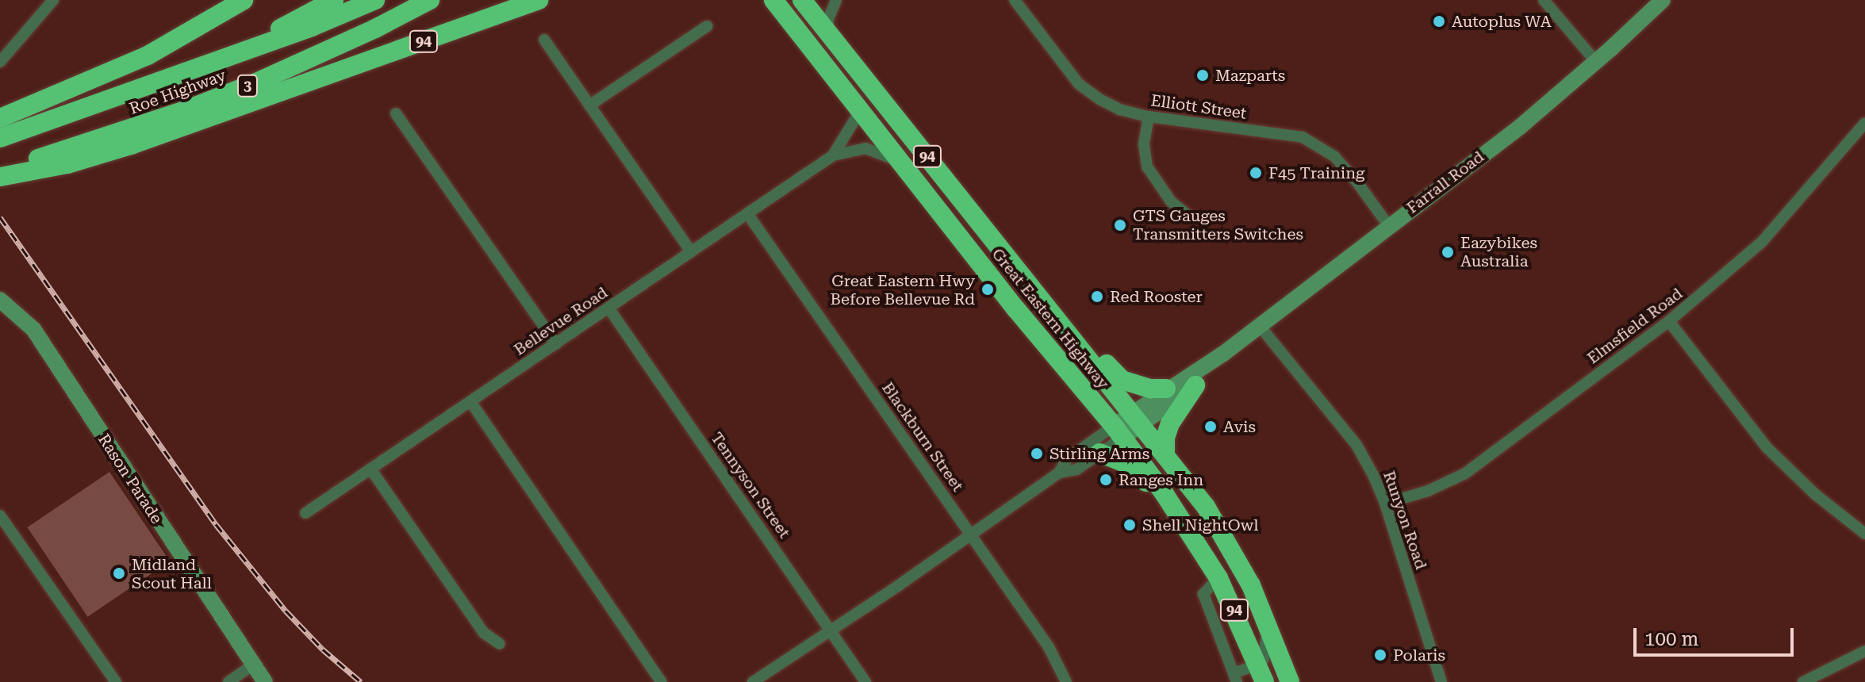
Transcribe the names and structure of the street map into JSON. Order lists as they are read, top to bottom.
{
  "streets": {
    "highway": [
      "94",
      "3",
      "Roe Highway",
      "Great Eastern Highway"
    ],
    "main road": ["Farrall Road", "Rason Parade"],
    "street": [
      "Elliott Street",
      "Bellevue Road",
      "Elmsfield Road",
      "Blackburn Street",
      "Tennyson Street",
      "Runyon Road"
    ]
  },
  "crossings": [
    ["94", "Roe Highway"],
    ["94", "Great Eastern Highway"],
    ["Elliott Street", "Farrall Road"],
    ["Farrall Road", "Great Eastern Highway"],
    ["Farrall Road", "Runyon Road"],
    ["Great Eastern Highway", "Bellevue Road"],
    ["Bellevue Road", "Blackburn Street"],
    ["Bellevue Road", "Tennyson Street"],
    ["Elmsfield Road", "Runyon Road"]
  ],
  "places": [
    "Autoplus WA",
    "Mazparts",
    "F45 Training",
    "GTS Gauges Transmitters Switches",
    "Eazybikes Australia",
    "Great Eastern Hwy Before Bellevue Rd",
    "Red Rooster",
    "Avis",
    "Stirling Arms",
    "Ranges Inn",
    "Shell NightOwl",
    "Midland Scout Hall",
    "Polaris"
  ],
  "scale_bar": "100 m"
}
